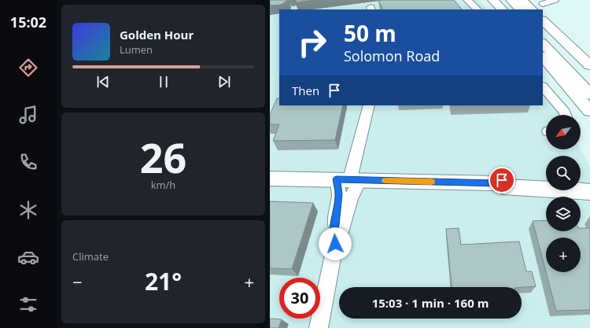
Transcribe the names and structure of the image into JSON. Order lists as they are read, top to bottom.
{
  "north": "bottom left",
  "page": {
    "tabs": "15:02",
    "turn": ["50 m", "Solomon Road"],
    "song": ["Golden Hour", "Lumen"],
    "then": "Then",
    "tile": [
      ["26", "km/h"],
      "Climate"
    ],
    "map_buttons": "+",
    "heat": ["−", "21°", "+"],
    "limit": "30",
    "trip": "15:03 · 1 min · 160 m"
  }
}
